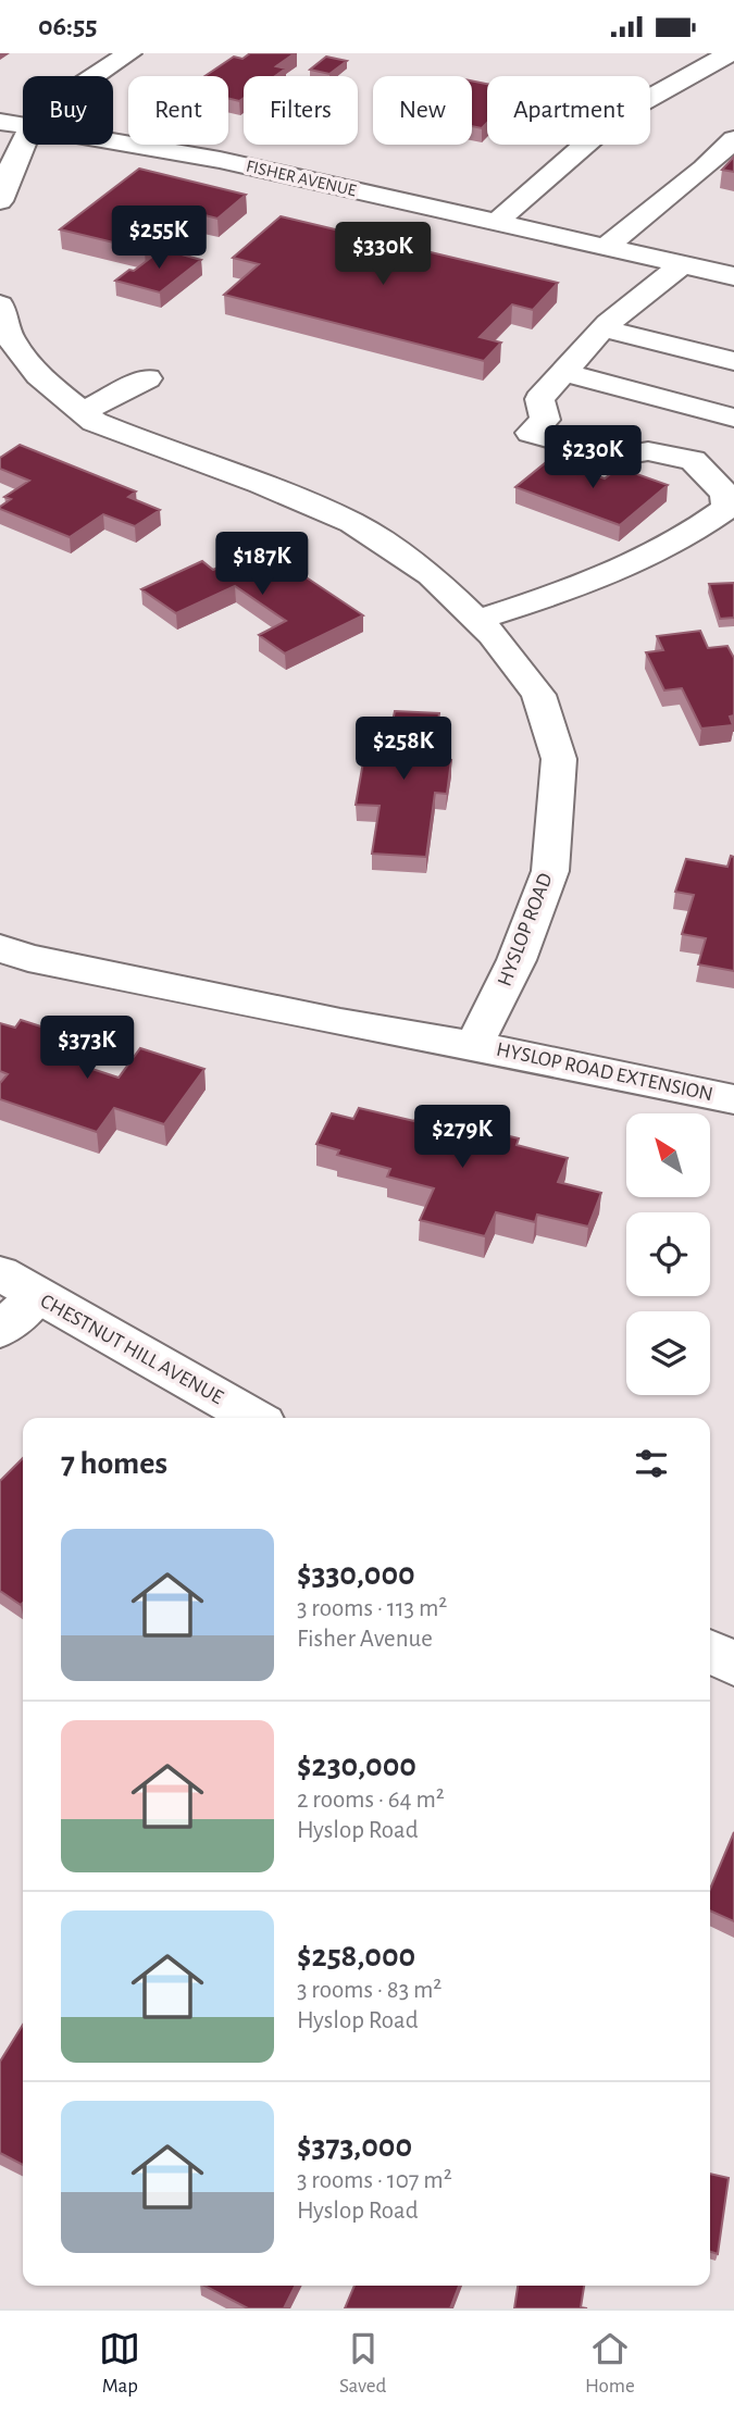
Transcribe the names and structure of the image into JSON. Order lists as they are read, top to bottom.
{
  "streets": {
    "street": [
      "FISHER AVENUE",
      "HYSLOP ROAD",
      "HYSLOP ROAD EXTENSION",
      "CHESTNUT HILL AVENUE"
    ]
  },
  "crossings": [
    ["HYSLOP ROAD", "HYSLOP ROAD EXTENSION"]
  ],
  "north": "top left",
  "page": {
    "status": "06:55",
    "chip": [
      "Buy",
      "Rent",
      "Filters",
      "New",
      "Apartment"
    ],
    "price": [
      "$255K",
      "$330K",
      "$230K",
      "$187K",
      "$258K",
      "$373K",
      "$279K"
    ],
    "heading": "7 homes",
    "list": [
      {
        "name": "$330,000",
        "note": "3 rooms · 113 m² · Fisher Avenue"
      },
      {
        "name": "$230,000",
        "note": "2 rooms · 64 m² · Hyslop Road"
      },
      {
        "name": "$258,000",
        "note": "3 rooms · 83 m² · Hyslop Road"
      },
      {
        "name": "$373,000",
        "note": "3 rooms · 107 m² · Hyslop Road"
      }
    ],
    "tabs": ["Map", "Saved", "Home"]
  }
}
